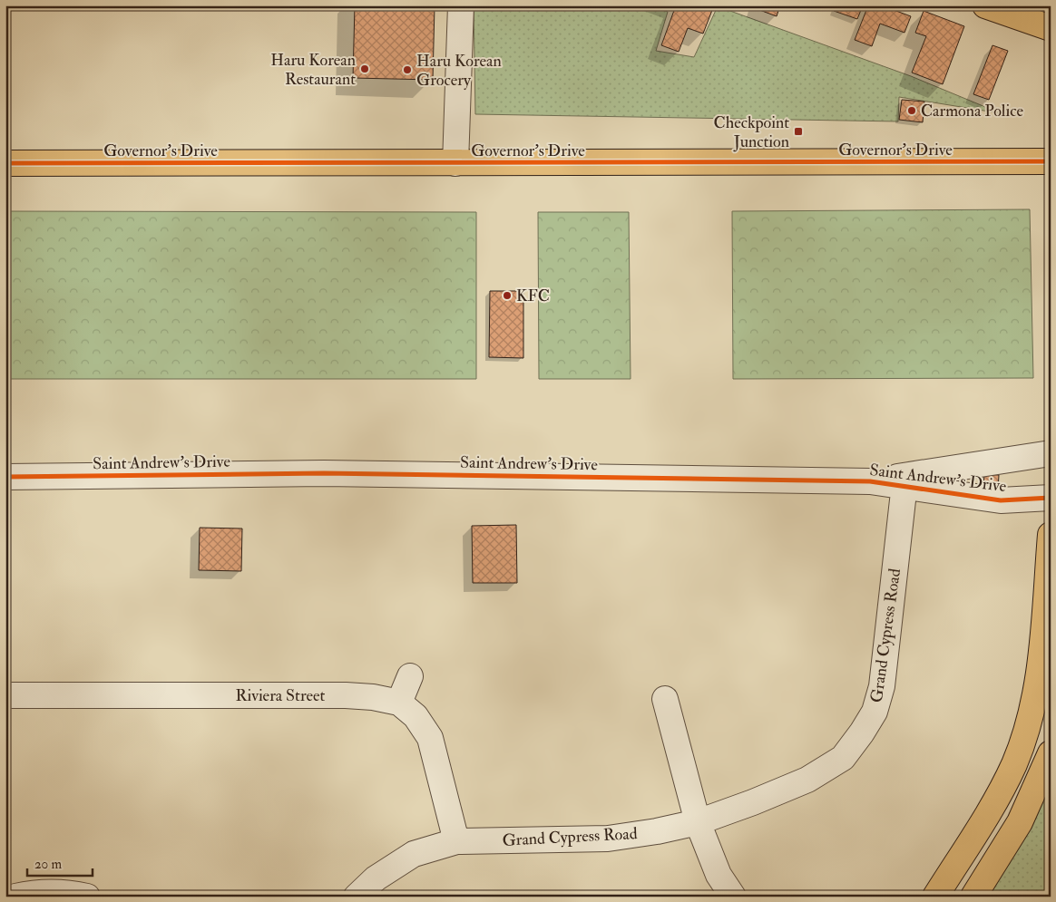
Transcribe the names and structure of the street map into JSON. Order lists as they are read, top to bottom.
{
  "streets": {
    "main road": ["Governor's Drive"],
    "street": ["Saint Andrew's Drive", "Grand Cypress Road", "Riviera Street"]
  },
  "crossings": [
    ["Saint Andrew's Drive", "Grand Cypress Road"],
    ["Grand Cypress Road", "Riviera Street"]
  ],
  "places": {
    "other": [
      "Haru Korean Restaurant",
      "Haru Korean Grocery",
      "Carmona Police",
      "KFC"
    ],
    "transit": ["Checkpoint Junction"]
  },
  "scale_bar": "20 m"
}
